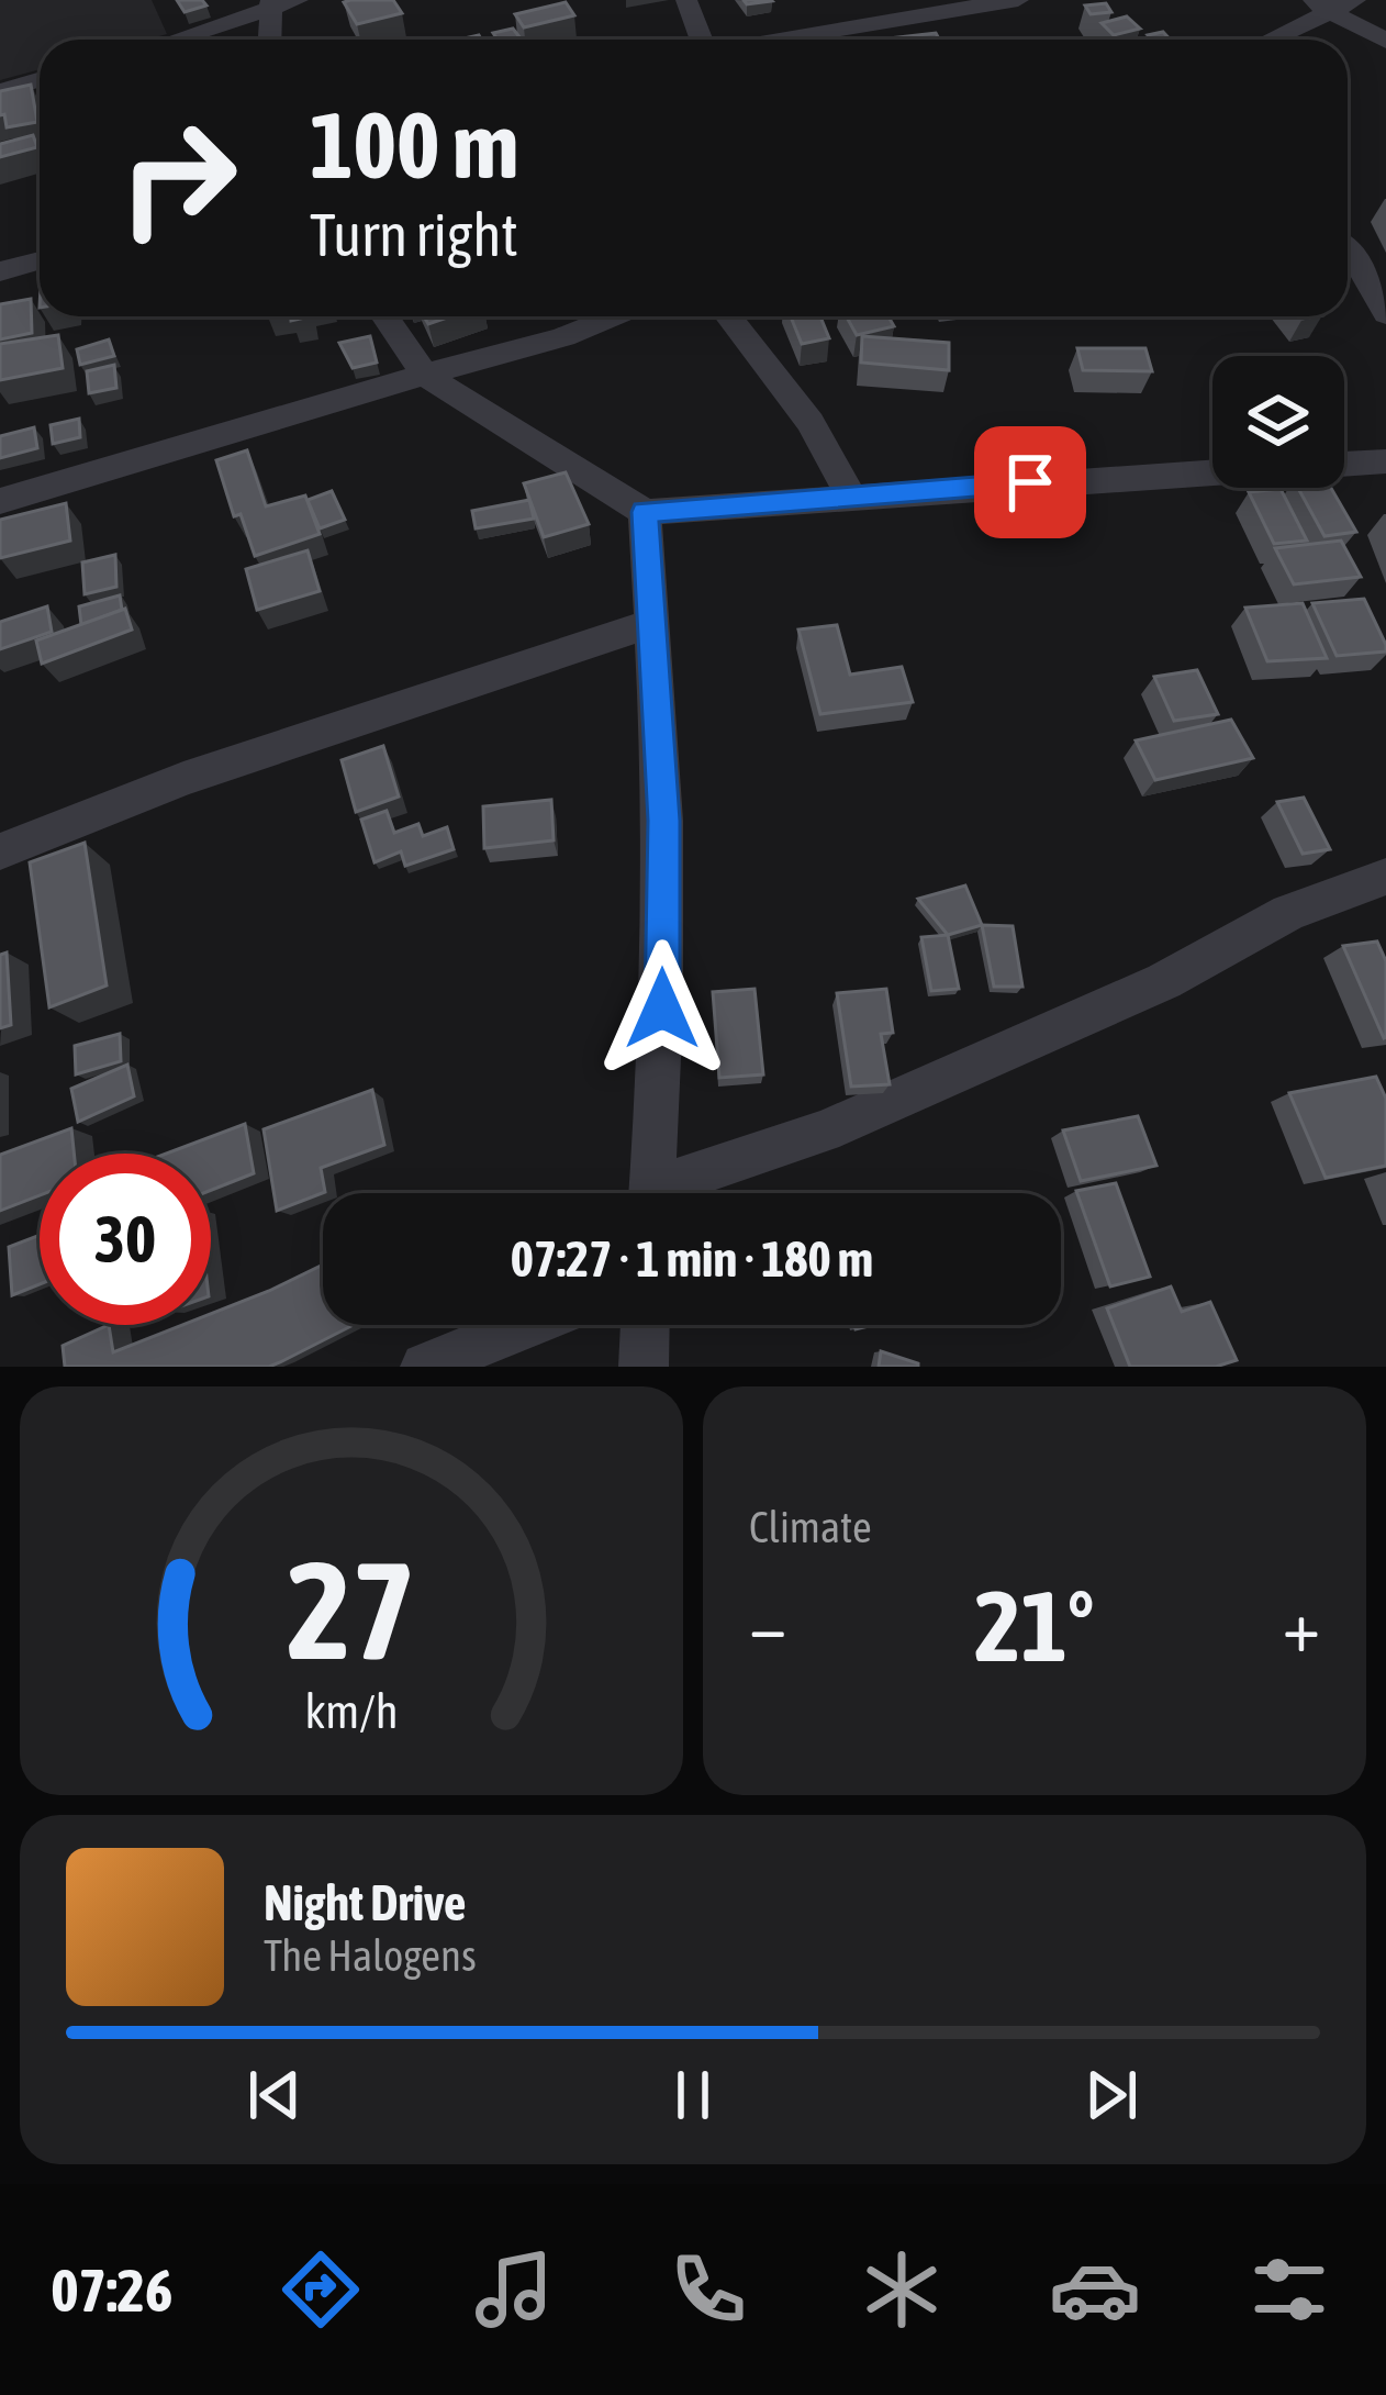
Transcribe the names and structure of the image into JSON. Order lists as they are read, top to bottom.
{
  "page": {
    "turn": ["100 m", "Turn right"],
    "limit": "30",
    "trip": "07:27 · 1 min · 180 m",
    "tile": "Climate",
    "heat": ["−", "21°", "+"],
    "song": ["Night Drive", "The Halogens"],
    "tabs": "07:26",
    "gauge": ["27", "km/h"]
  }
}
